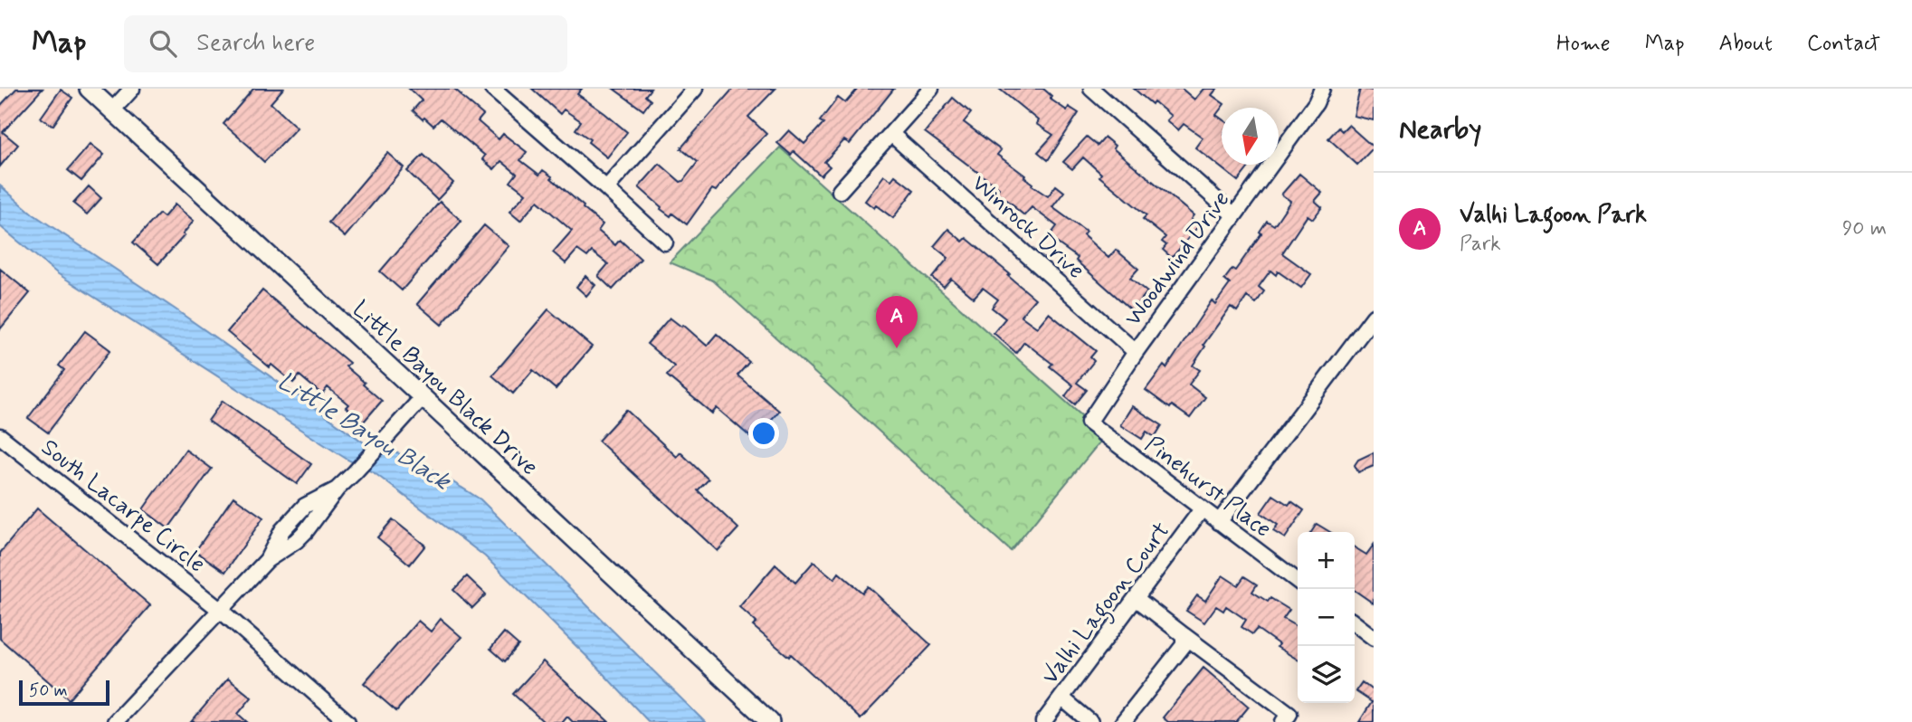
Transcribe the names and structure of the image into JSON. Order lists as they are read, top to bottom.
{
  "streets": {
    "main road": ["Little Bayou Black Drive"],
    "street": [
      "Winrock Drive",
      "Woodwind Drive",
      "Pinehurst Place",
      "South Lacarpe Circle",
      "Valhi Lagoon Court"
    ]
  },
  "crossings": [
    ["Winrock Drive", "Woodwind Drive"],
    ["Woodwind Drive", "Pinehurst Place"],
    ["Pinehurst Place", "Valhi Lagoon Court"]
  ],
  "water": ["Little Bayou Black"],
  "scale_bar": "50 m",
  "north": "bottom",
  "page": {
    "header": "Map",
    "search": "Search here",
    "nav": [
      "Home",
      "Map",
      "About",
      "Contact"
    ],
    "heading": "Nearby",
    "list": [
      {
        "mark": "A",
        "name": "Valhi Lagoon Park",
        "note": "Park",
        "value": "90 m"
      }
    ],
    "pins": "A",
    "map_buttons": ["+", "−"],
    "scale": "50 m"
  }
}
